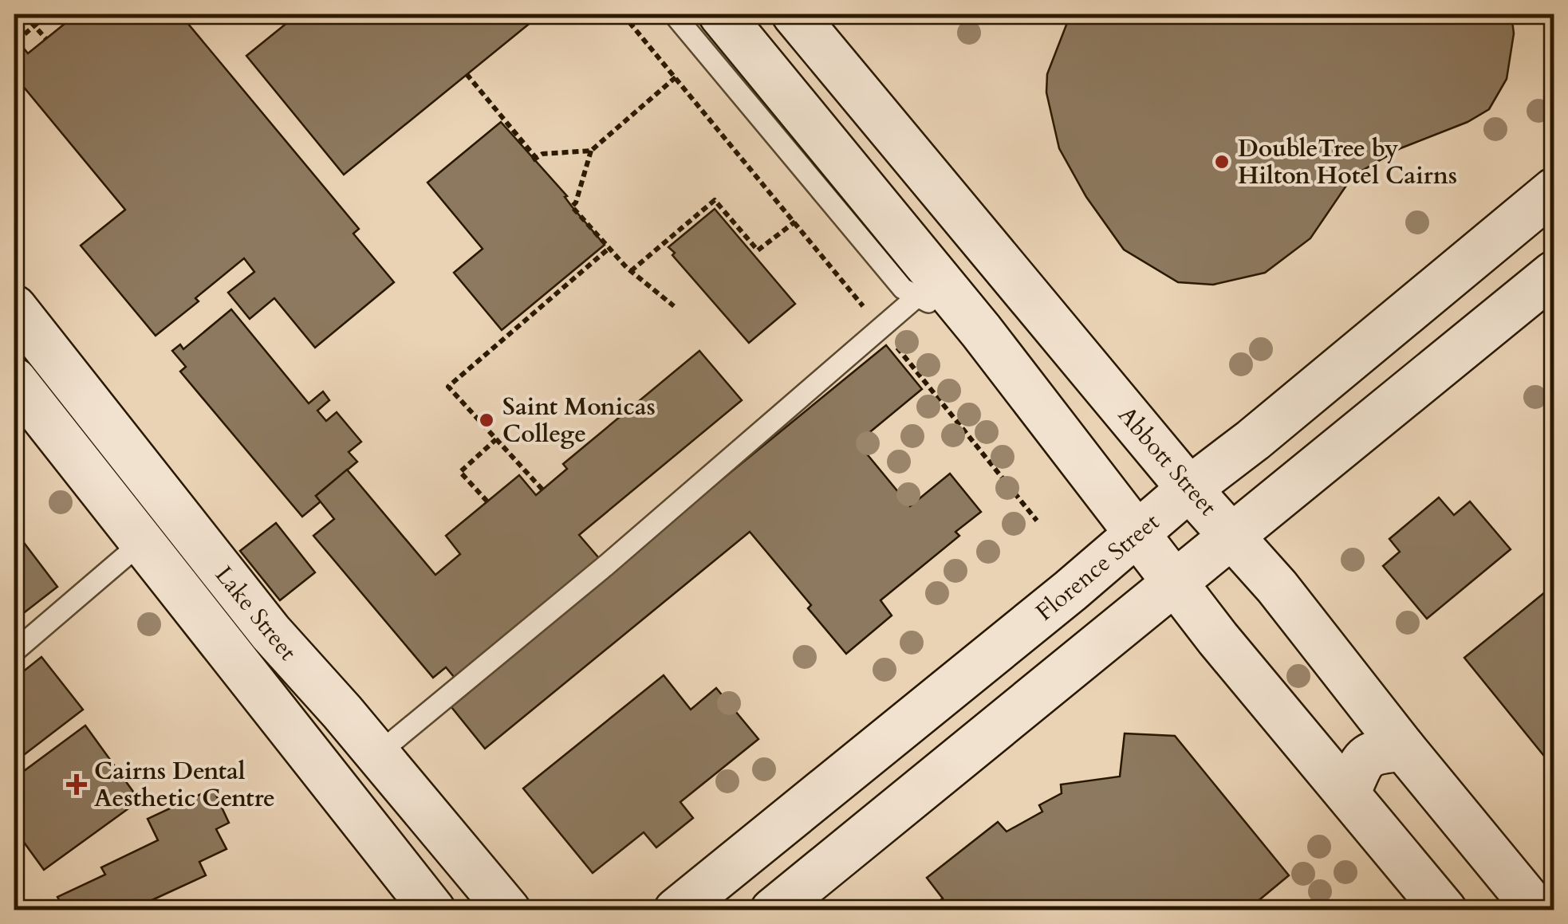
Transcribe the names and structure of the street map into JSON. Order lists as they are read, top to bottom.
{
  "streets": {
    "street": ["Abbott Street", "Florence Street", "Lake Street"]
  },
  "crossings": [
    ["Abbott Street", "Florence Street"]
  ],
  "places": {
    "other": ["DoubleTree by Hilton Hotel Cairns", "Saint Monicas College"],
    "health": ["Cairns Dental Aesthetic Centre"]
  }
}
